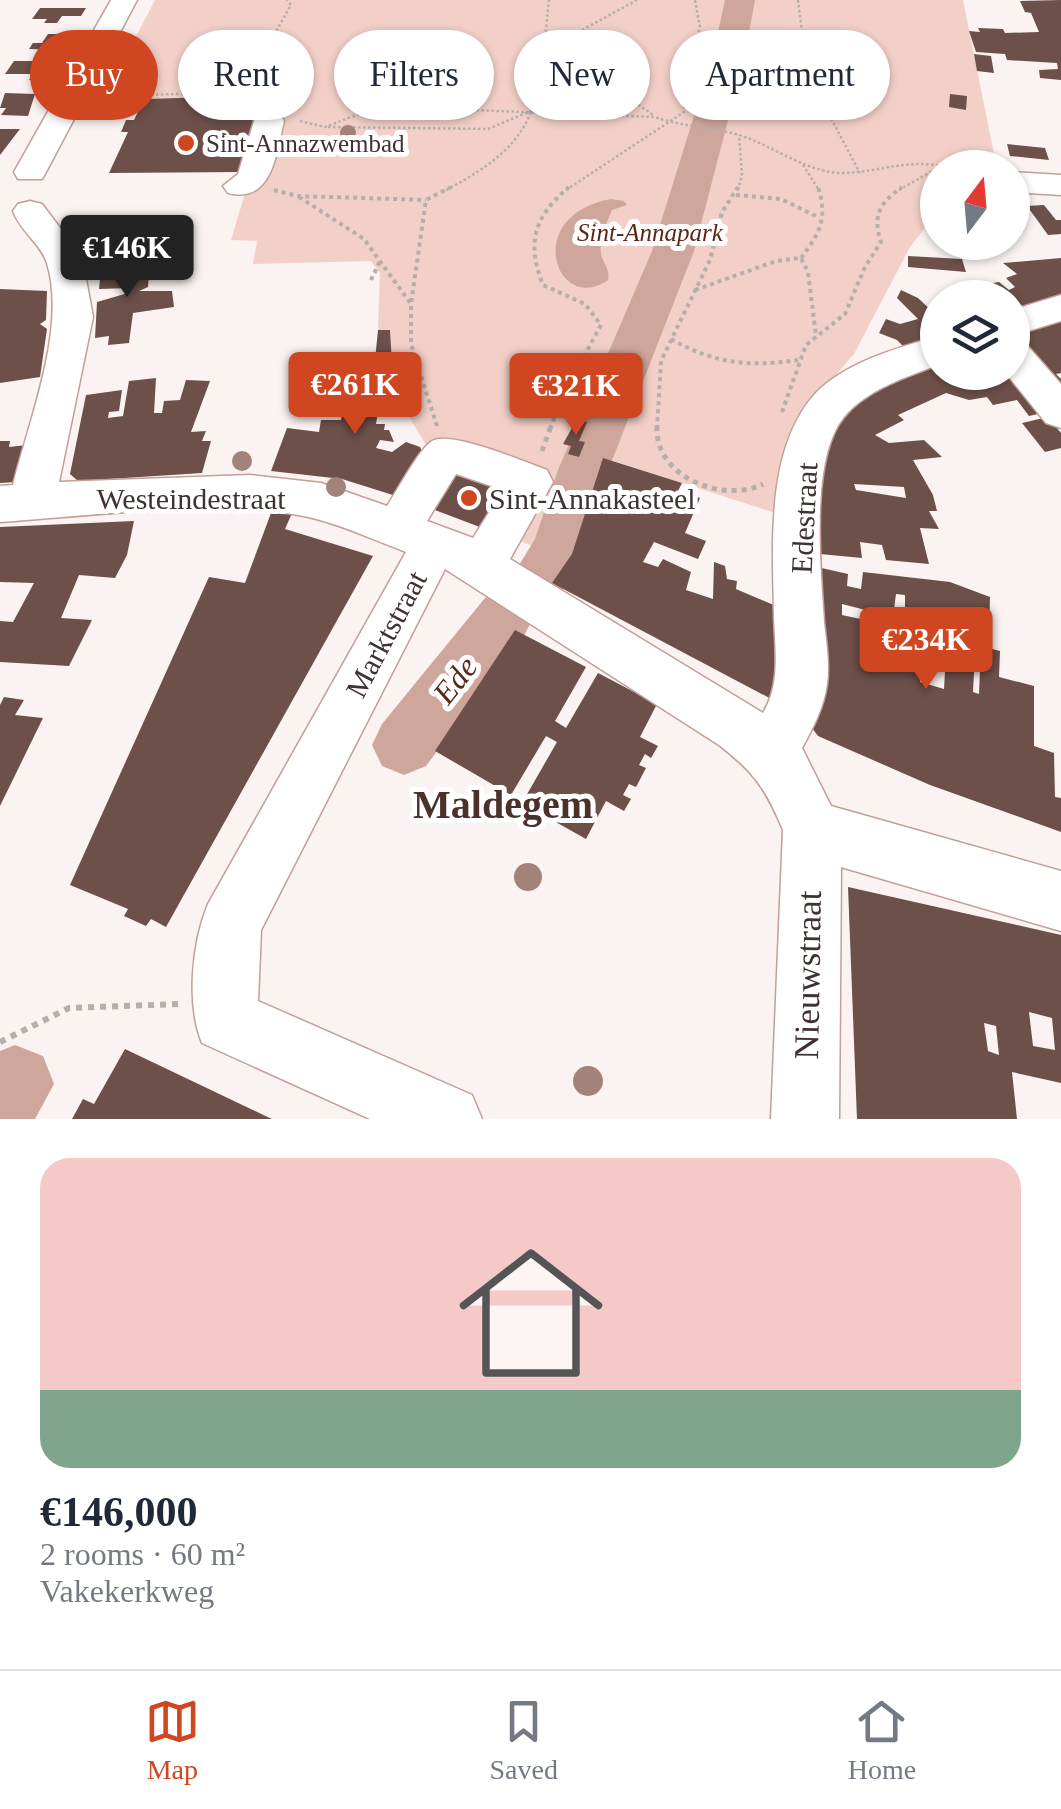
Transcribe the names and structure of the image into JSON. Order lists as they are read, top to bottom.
{
  "streets": {
    "street": [
      "Westeindestraat",
      "Edestraat",
      "Marktstraat",
      "Nieuwstraat"
    ]
  },
  "crossings": [
    ["Westeindestraat", "Marktstraat"]
  ],
  "districts": ["Maldegem"],
  "water": ["Ede"],
  "parks": ["Sint-Annapark"],
  "places": ["Sint-Annazwembad", "Sint-Annakasteel"],
  "north": "top",
  "page": {
    "chip": [
      "Buy",
      "Rent",
      "Filters",
      "New",
      "Apartment"
    ],
    "price": [
      "€146K",
      "€261K",
      "€321K",
      "€234K"
    ],
    "list": [
      {
        "name": "€146,000",
        "note": "2 rooms · 60 m² · Vakekerkweg"
      }
    ],
    "tabs": ["Map", "Saved", "Home"]
  }
}
